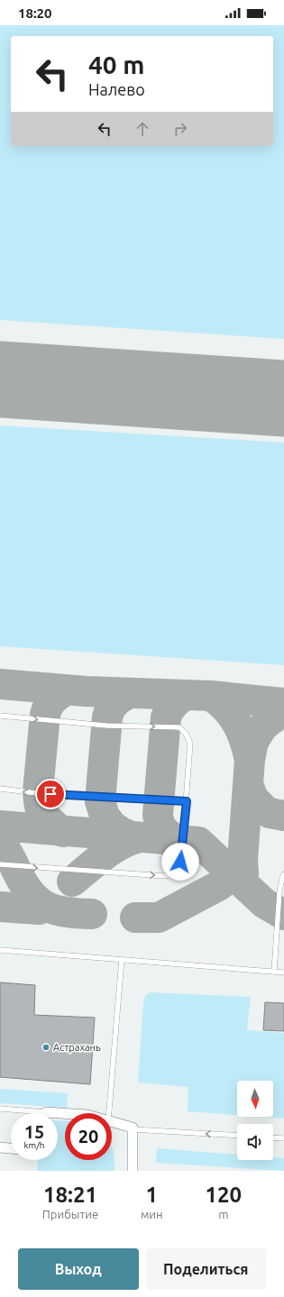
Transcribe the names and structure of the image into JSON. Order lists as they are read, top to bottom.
{
  "places": ["Астрахань"],
  "north": "bottom",
  "page": {
    "status": "18:20",
    "turn": ["40 m", "Налево"],
    "speed": "15 km/h",
    "limit": "20",
    "eta": [
      "18:21",
      "Прибытие",
      "1",
      "мин",
      "120",
      "m"
    ],
    "buttons": ["Выход", "Поделиться"]
  }
}
